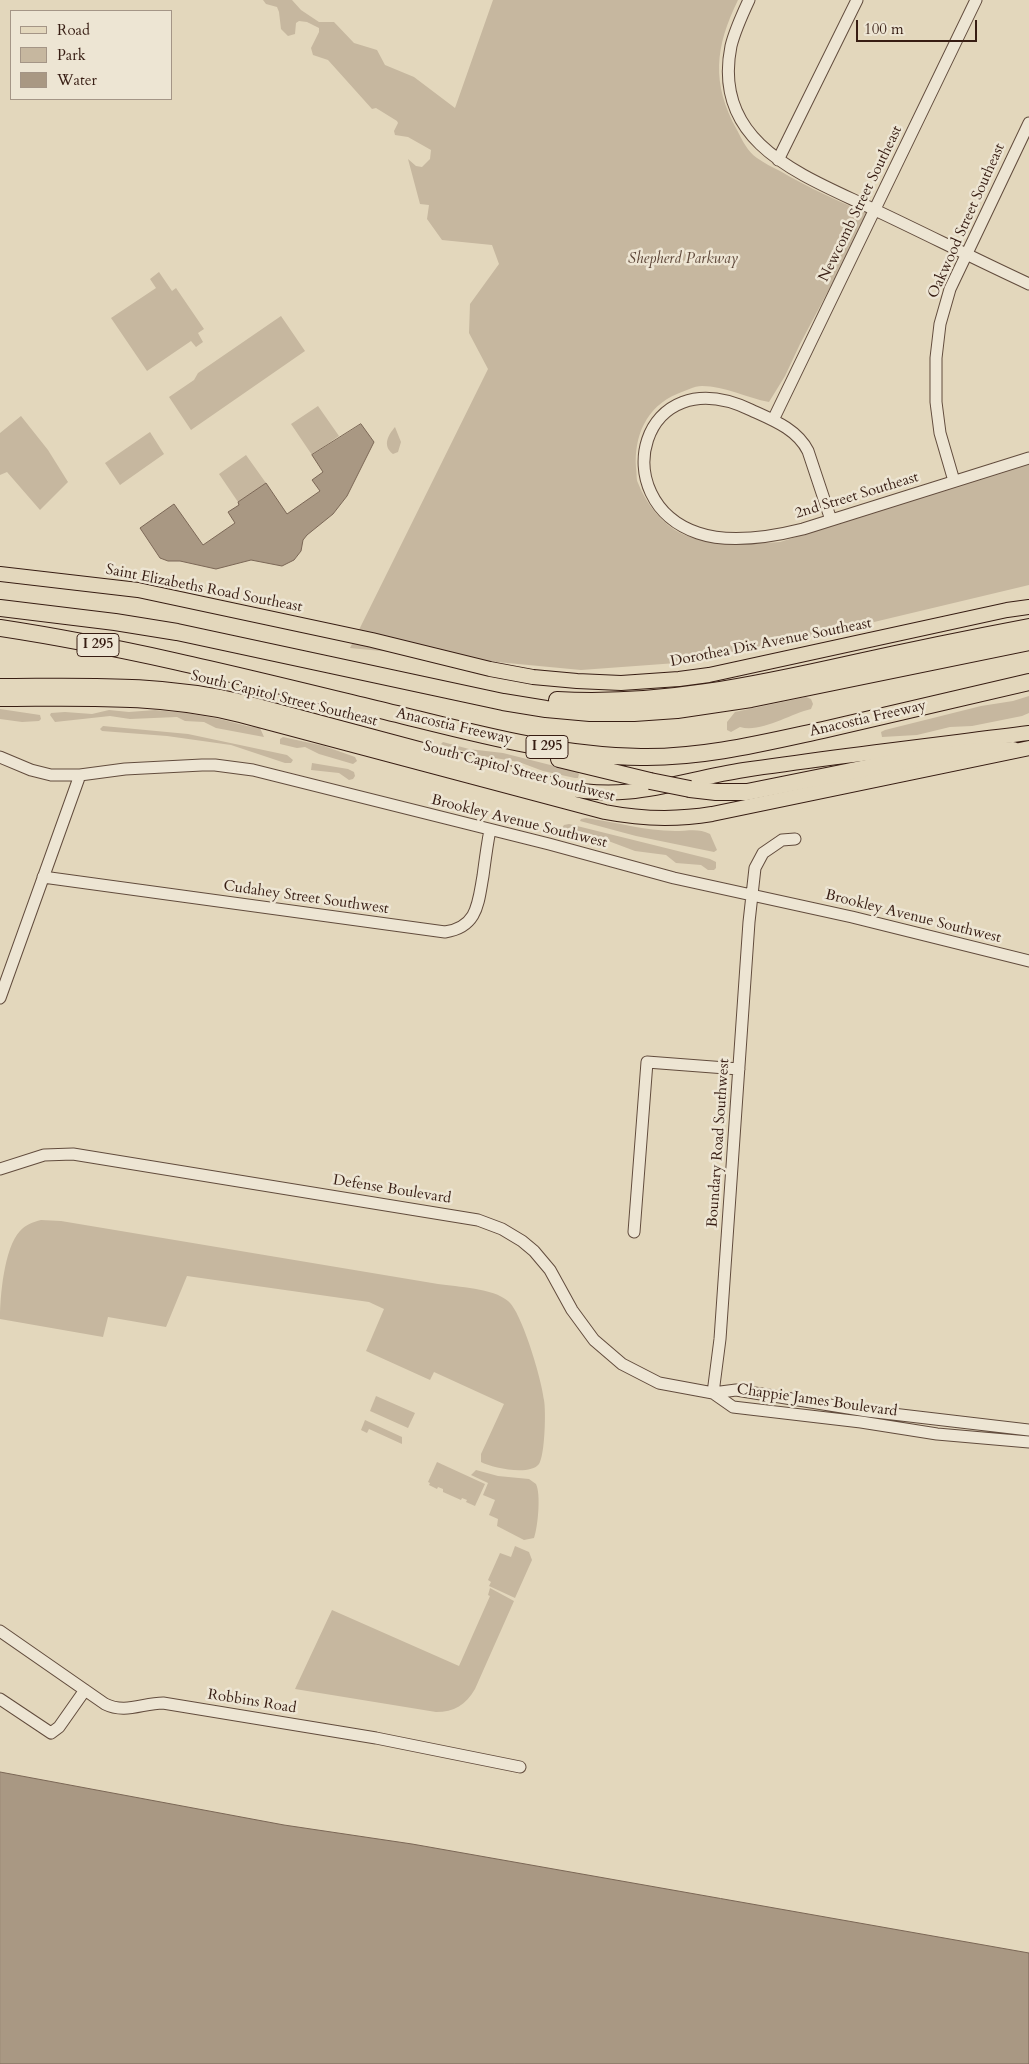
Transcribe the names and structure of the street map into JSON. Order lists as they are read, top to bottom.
{
  "streets": {
    "highway": ["I 295", "Anacostia Freeway"],
    "main road": [
      "Saint Elizabeths Road Southeast",
      "Dorothea Dix Avenue Southeast",
      "South Capitol Street Southeast",
      "South Capitol Street Southwest"
    ],
    "street": [
      "Newcomb Street Southeast",
      "Oakwood Street Southeast",
      "2nd Street Southeast",
      "Brookley Avenue Southwest",
      "Cudahey Street Southwest",
      "Boundary Road Southwest",
      "Defense Boulevard",
      "Chappie James Boulevard",
      "Robbins Road"
    ]
  },
  "crossings": [
    ["Newcomb Street Southeast", "2nd Street Southeast"],
    ["Oakwood Street Southeast", "2nd Street Southeast"],
    ["Saint Elizabeths Road Southeast", "Dorothea Dix Avenue Southeast"],
    ["Brookley Avenue Southwest", "Cudahey Street Southwest"],
    ["Brookley Avenue Southwest", "Boundary Road Southwest"],
    ["Boundary Road Southwest", "Defense Boulevard"],
    ["Boundary Road Southwest", "Chappie James Boulevard"],
    ["Defense Boulevard", "Chappie James Boulevard"]
  ],
  "parks": ["Shepherd Parkway"],
  "legend": ["Road", "Park", "Water"],
  "scale_bar": "100 m"
}
